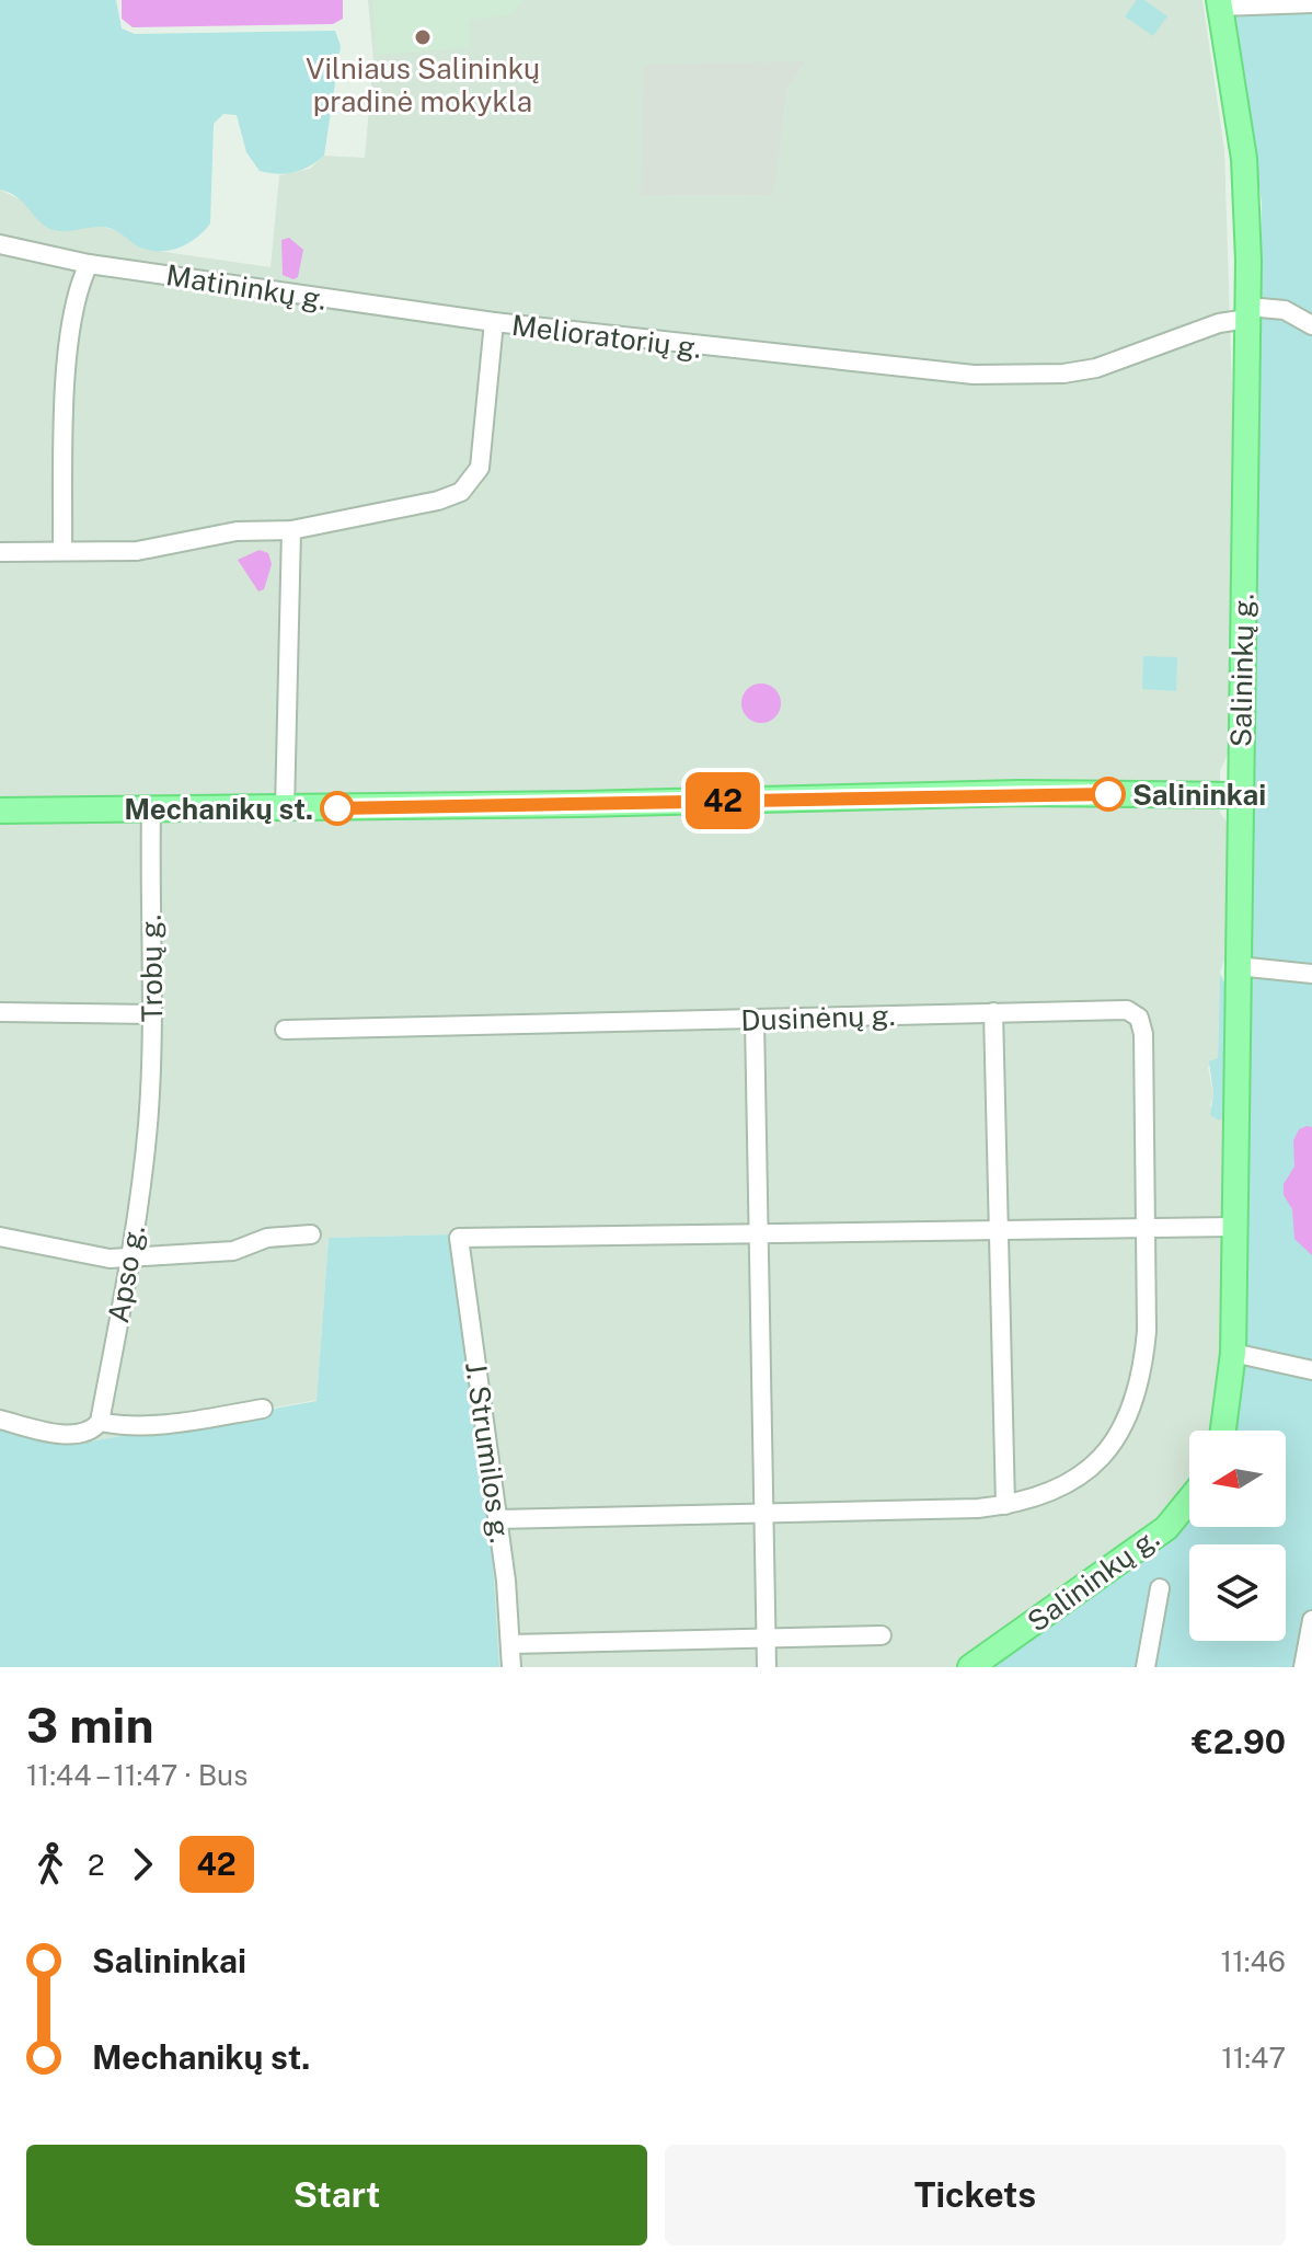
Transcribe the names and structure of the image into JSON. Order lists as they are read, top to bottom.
{
  "streets": {
    "main road": ["Salininkų g."],
    "street": [
      "Matininkų g.",
      "Melioratorių g.",
      "Trobų g.",
      "Dusinėnų g.",
      "Apso g.",
      "J. Strumilos g."
    ]
  },
  "crossings": [
    ["Matininkų g.", "Melioratorių g."],
    ["Melioratorių g.", "Salininkų g."],
    ["Trobų g.", "Apso g."],
    ["Dusinėnų g.", "J. Strumilos g."]
  ],
  "places": ["Vilniaus Salininkų pradinė mokykla", "Salininkai", "Mechanikų st."],
  "lines": ["bus line 42"],
  "north": "left",
  "page": {
    "on_map": "42",
    "heading": ["3 min", "11:44 – 11:47 · Bus", "€2.90"],
    "legs": ["2", "42"],
    "list": [
      {
        "name": "Salininkai",
        "value": "11:46"
      },
      {
        "name": "Mechanikų st.",
        "value": "11:47"
      }
    ],
    "buttons": ["Start", "Tickets"]
  }
}
